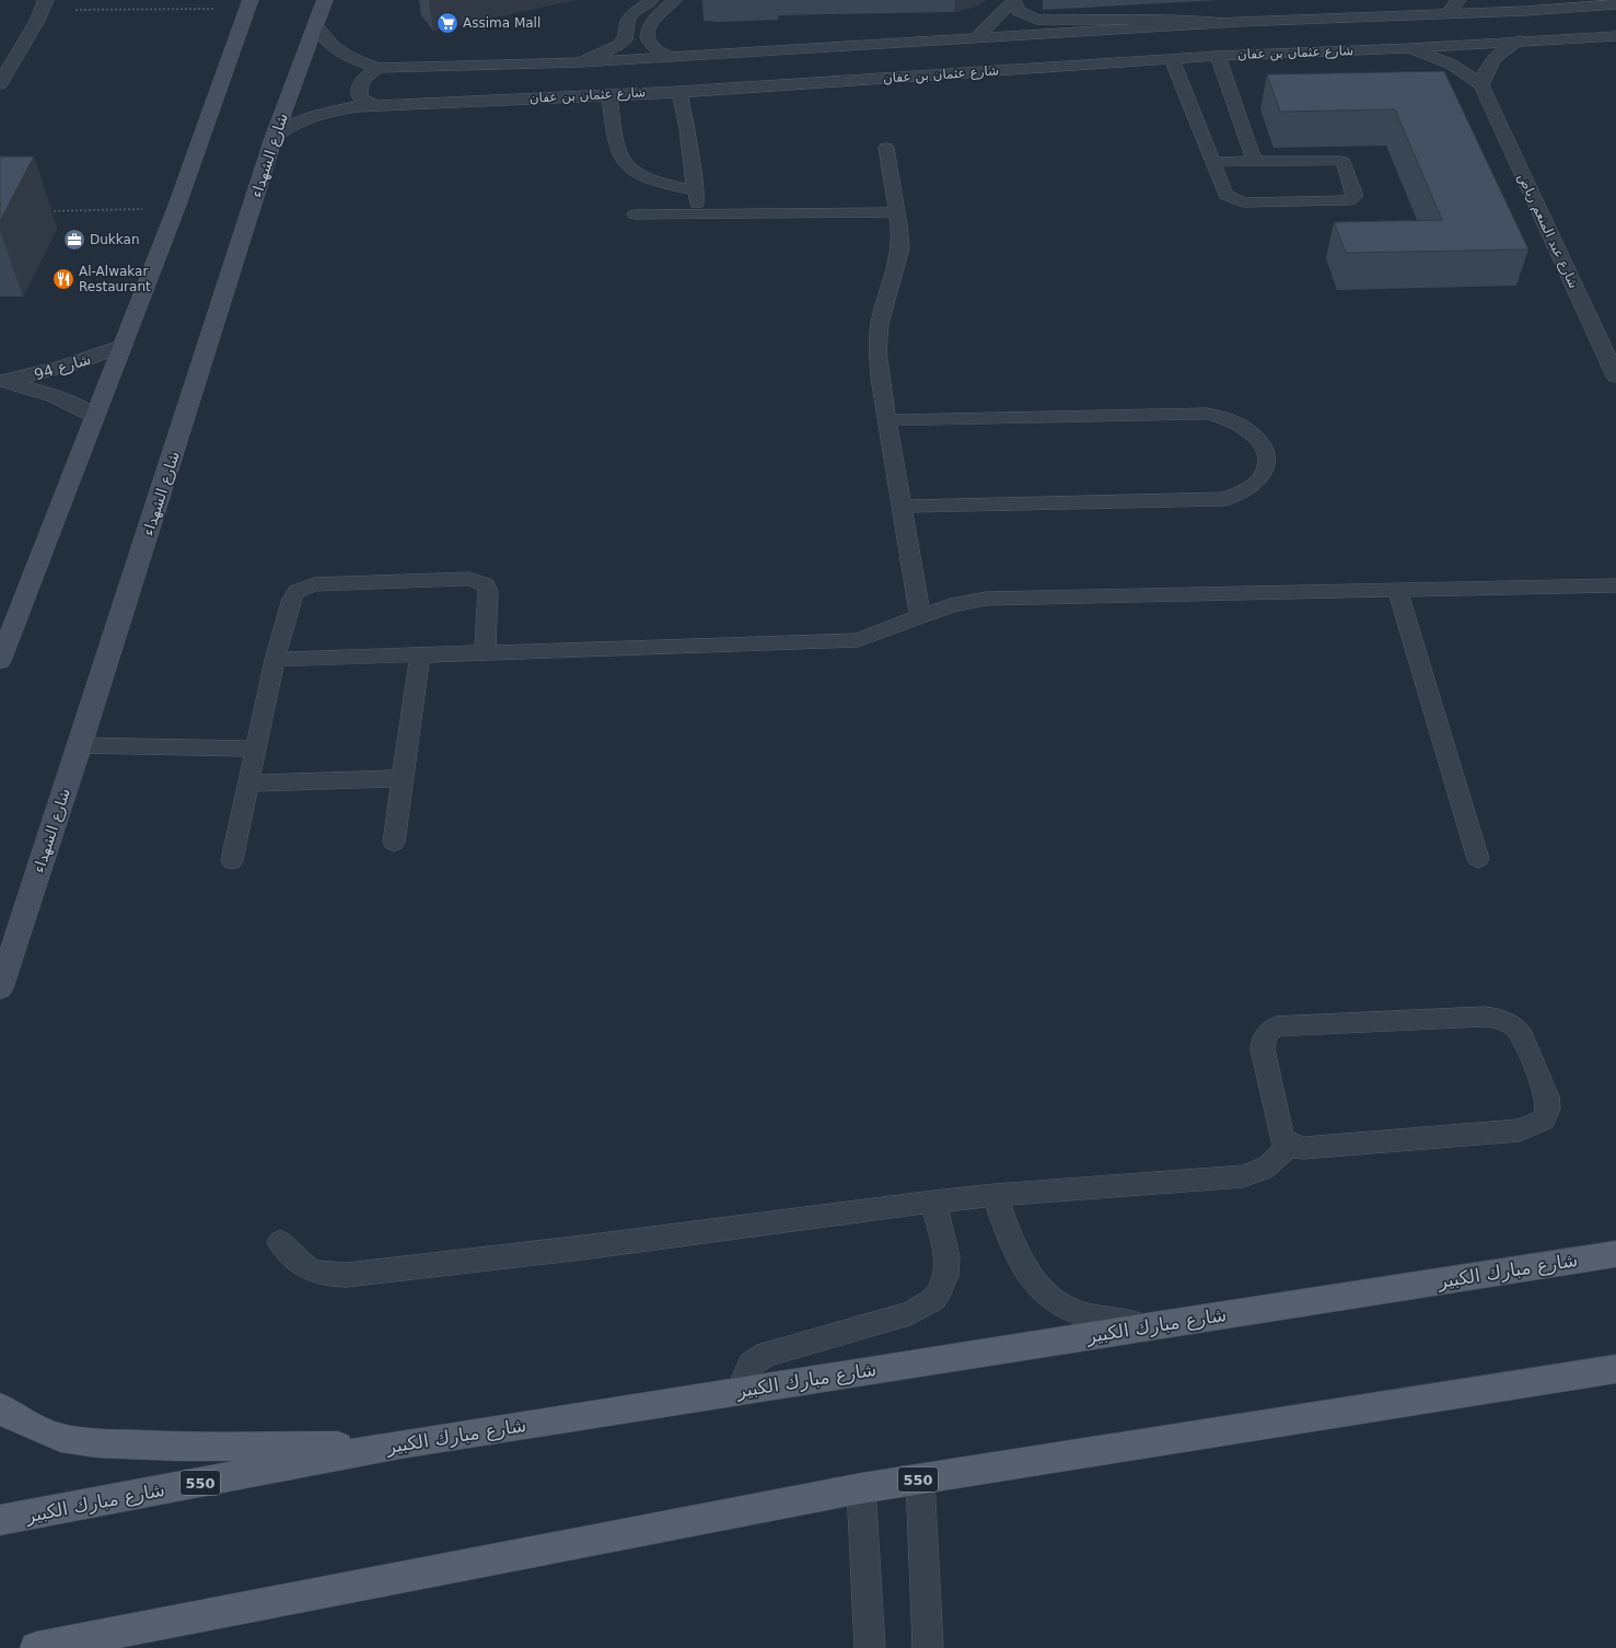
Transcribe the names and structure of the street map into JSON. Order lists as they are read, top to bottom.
{
  "streets": {
    "main road": ["شارع الشهداء", "شارع مبارك الكبير", "550"],
    "street": ["شارع عثمان بن عفان", "شارع عبد المنعم رياض", "شارع 94"]
  },
  "crossings": [
    ["شارع عثمان بن عفان", "شارع الشهداء"]
  ],
  "places": {
    "supermarket": ["Assima Mall"],
    "office": ["Dukkan"],
    "restaurant": ["Al-Alwakar Restaurant"]
  }
}
